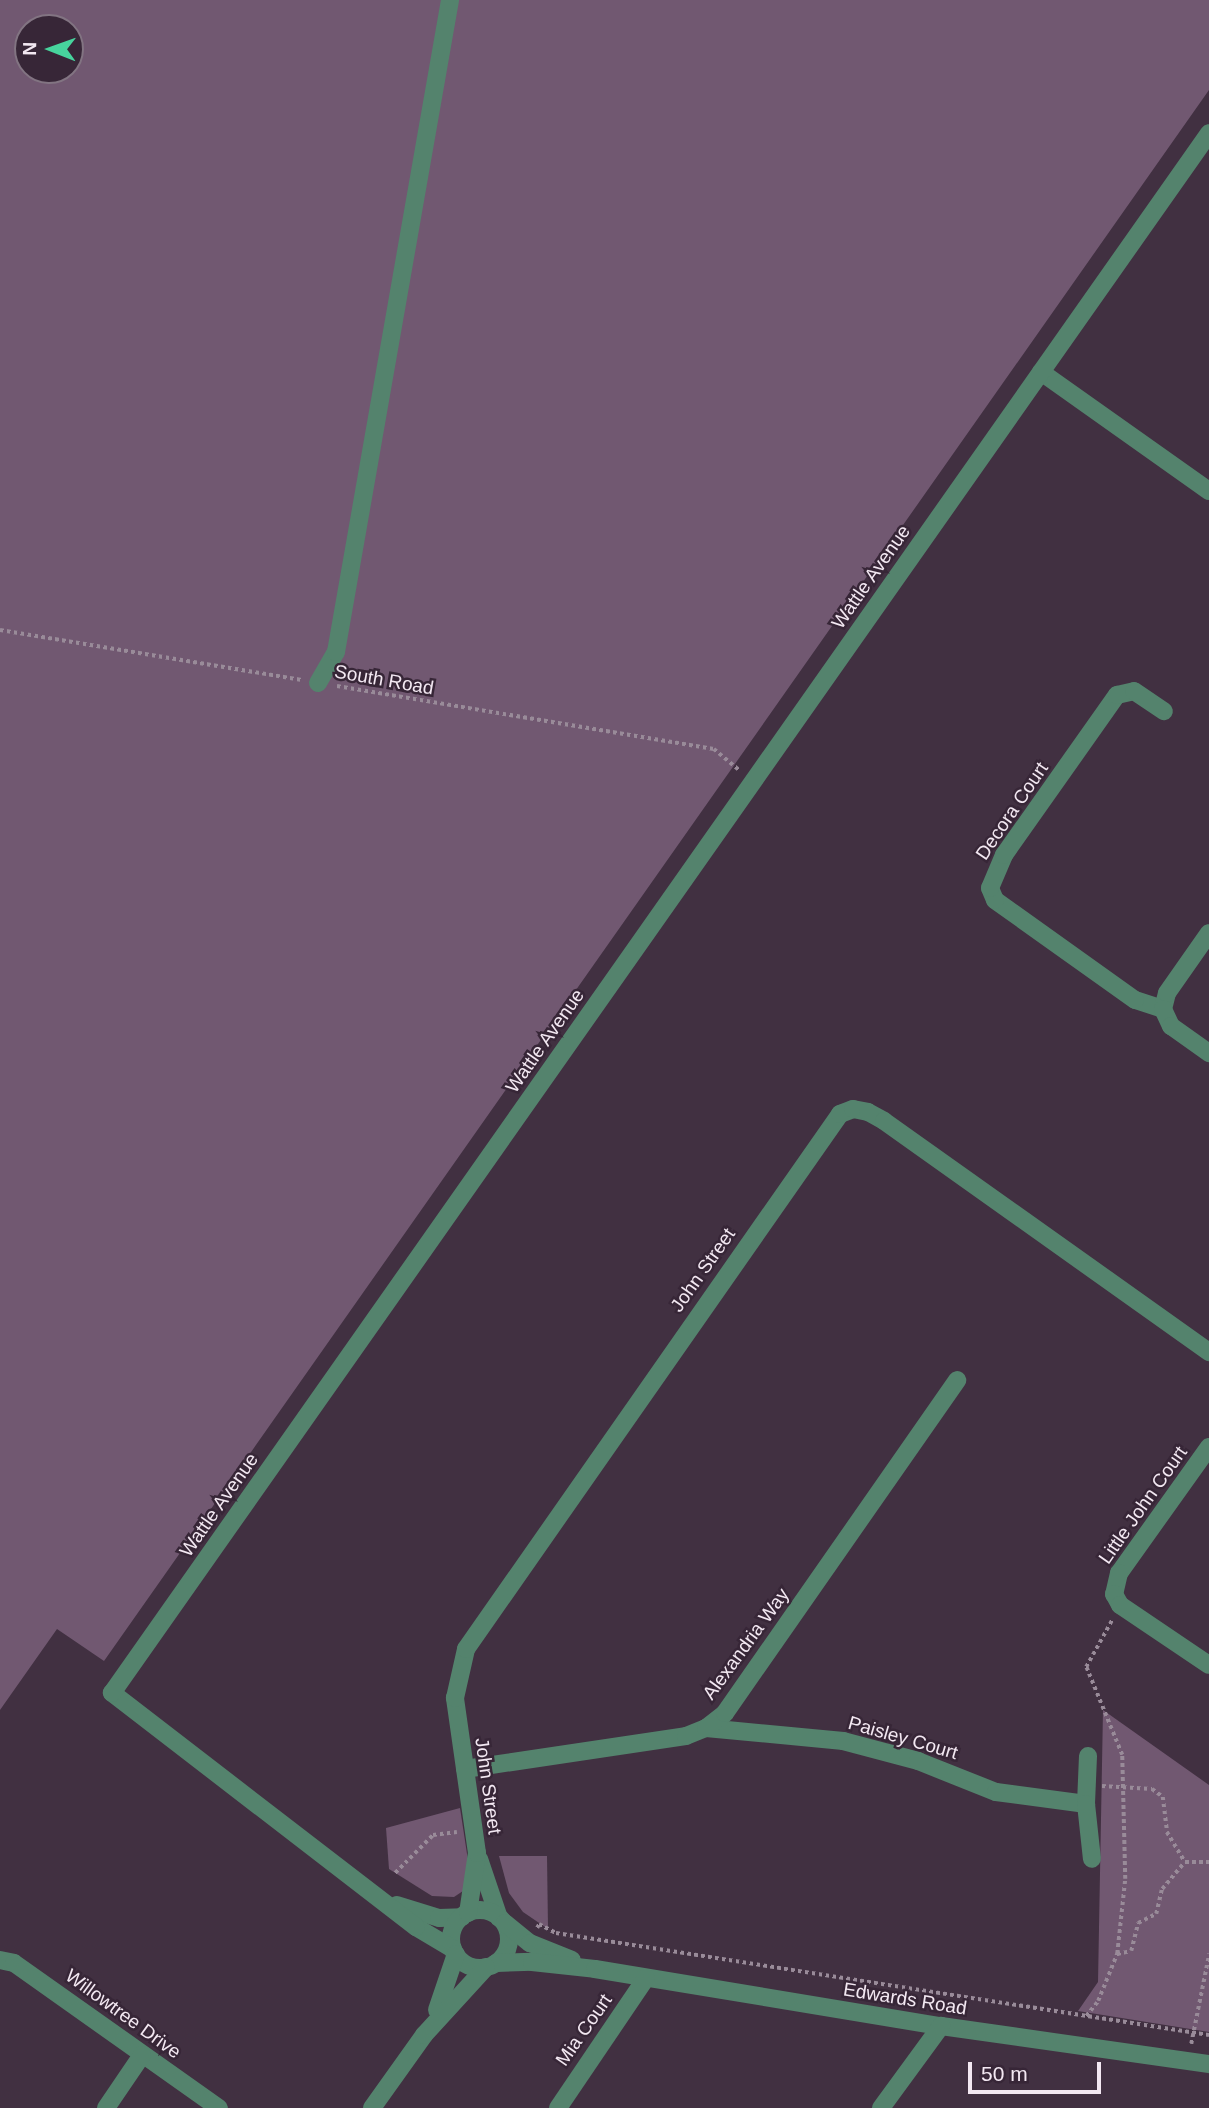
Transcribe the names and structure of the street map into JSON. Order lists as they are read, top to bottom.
{
  "streets": {
    "street": [
      "Wattle Avenue",
      "Decora Court",
      "John Street",
      "Little John Court",
      "Alexandria Way",
      "Paisley Court",
      "Edwards Road",
      "Willowtree Drive",
      "Mia Court"
    ],
    "path": ["South Road"]
  },
  "crossings": [
    ["Wattle Avenue", "South Road"],
    ["Wattle Avenue", "John Street"],
    ["Wattle Avenue", "Edwards Road"],
    ["John Street", "Alexandria Way"],
    ["John Street", "Edwards Road"],
    ["Alexandria Way", "Paisley Court"],
    ["Edwards Road", "Mia Court"]
  ],
  "scale_bar": "50 m",
  "north": "left"
}
